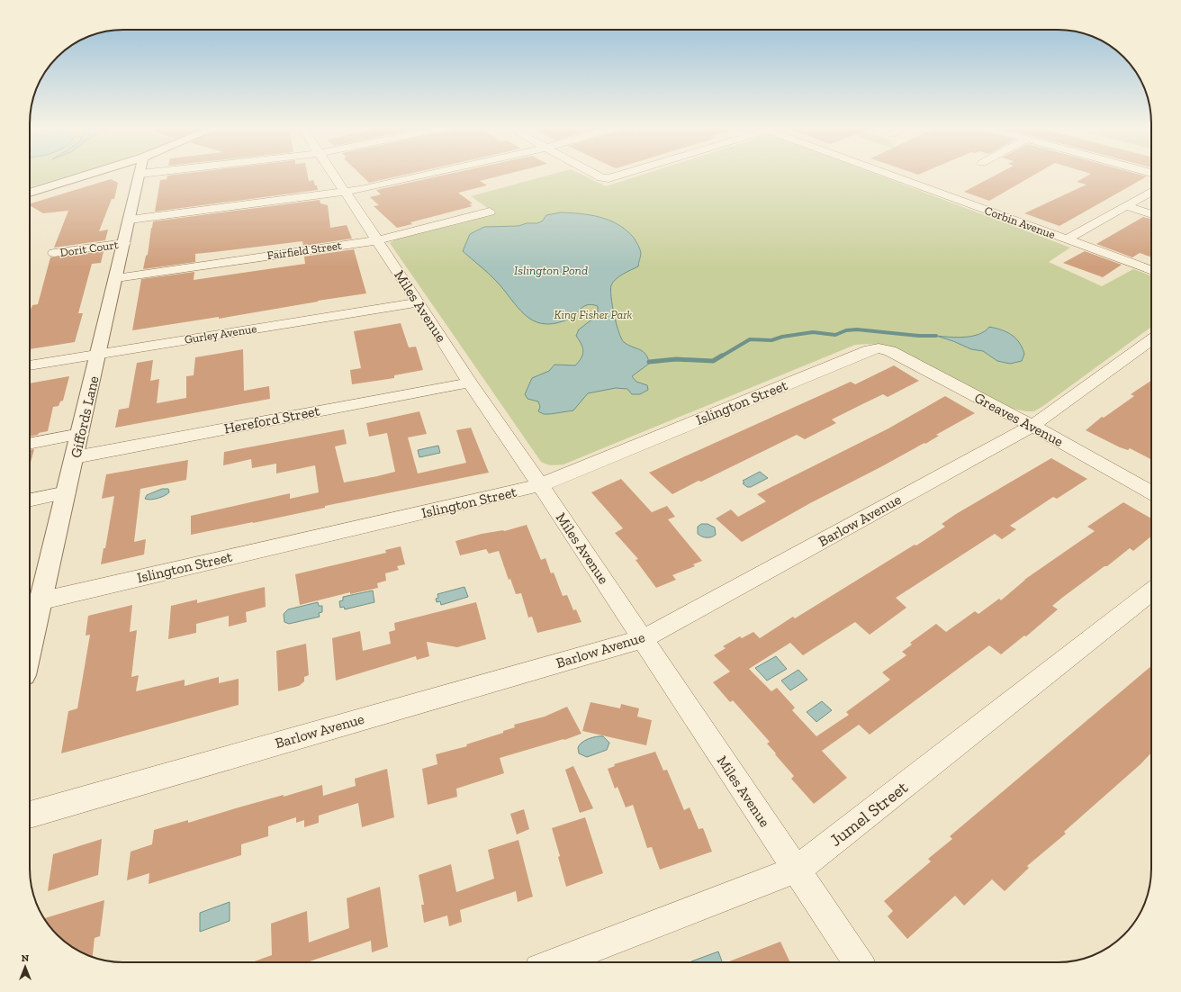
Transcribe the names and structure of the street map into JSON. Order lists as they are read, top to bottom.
{
  "streets": {
    "street": [
      "Corbin Avenue",
      "Dorit Court",
      "Fairfield Street",
      "Miles Avenue",
      "Gurley Avenue",
      "Islington Street",
      "Giffords Lane",
      "Hereford Street",
      "Greaves Avenue",
      "Barlow Avenue",
      "Jumel Street"
    ]
  },
  "crossings": [
    ["Dorit Court", "Giffords Lane"],
    ["Fairfield Street", "Miles Avenue"],
    ["Fairfield Street", "Giffords Lane"],
    ["Miles Avenue", "Gurley Avenue"],
    ["Miles Avenue", "Islington Street"],
    ["Miles Avenue", "Hereford Street"],
    ["Miles Avenue", "Barlow Avenue"],
    ["Miles Avenue", "Jumel Street"],
    ["Gurley Avenue", "Giffords Lane"],
    ["Islington Street", "Giffords Lane"],
    ["Islington Street", "Greaves Avenue"],
    ["Giffords Lane", "Hereford Street"],
    ["Greaves Avenue", "Barlow Avenue"]
  ],
  "water": ["Islington Pond"],
  "parks": ["King Fisher Park"],
  "north": "top"
}
